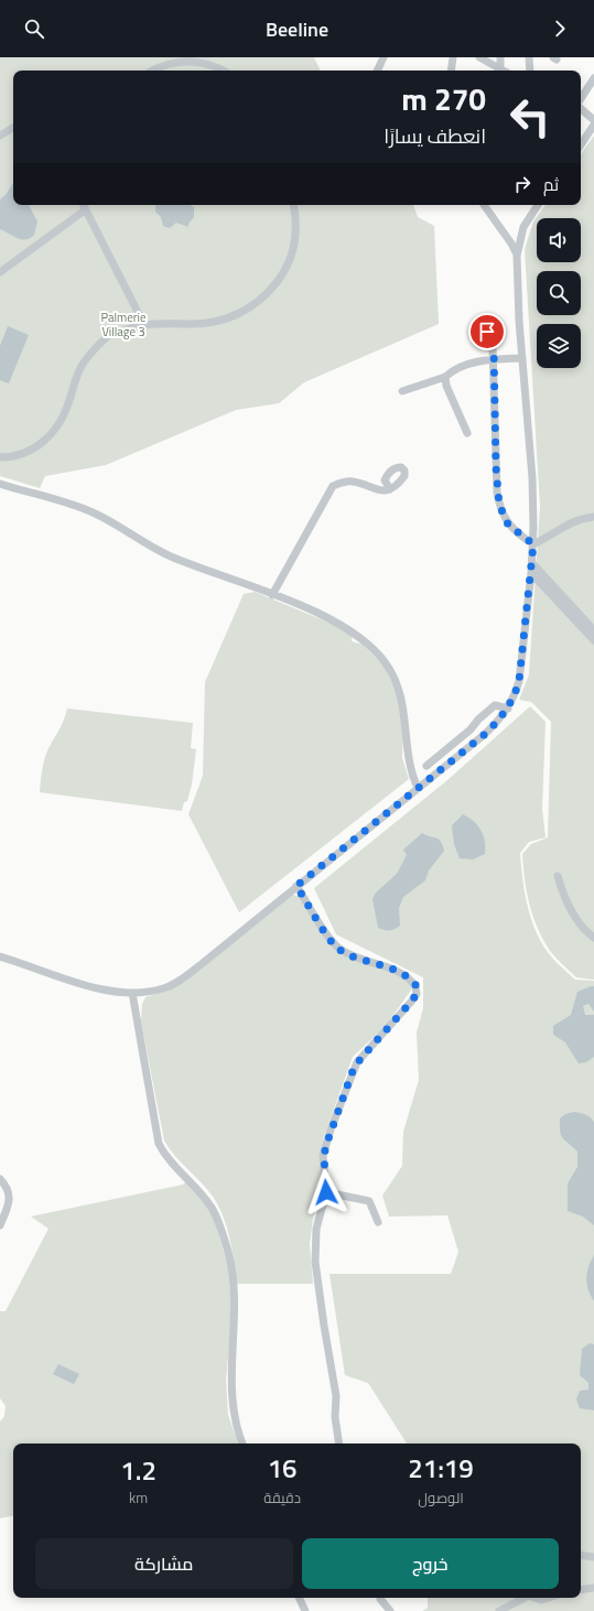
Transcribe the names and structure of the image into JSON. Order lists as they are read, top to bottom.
{
  "parks": ["Palmerie Village 3"],
  "page": {
    "header": "Beeline",
    "turn": ["270 m", "انعطف يسارًا"],
    "then": "ثم",
    "eta": [
      "21:19",
      "الوصول",
      "16",
      "دقيقة",
      "1.2",
      "km"
    ],
    "buttons": ["خروج", "مشاركة"]
  }
}
